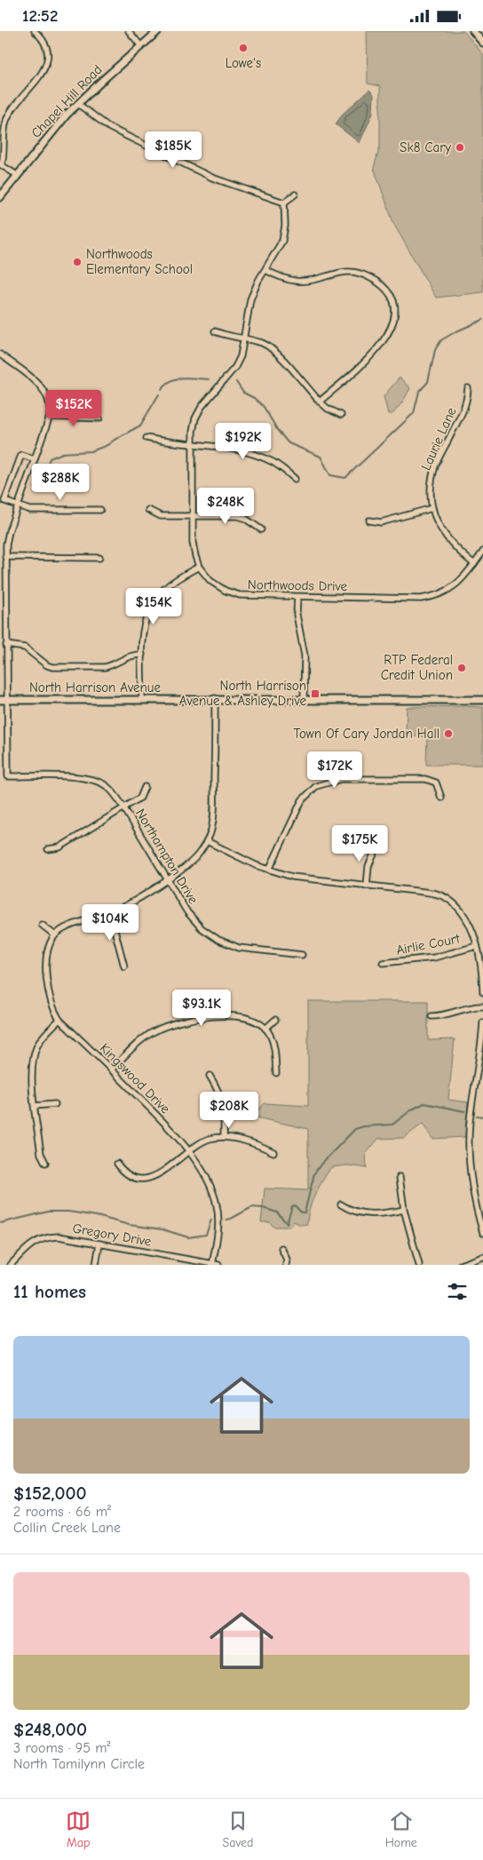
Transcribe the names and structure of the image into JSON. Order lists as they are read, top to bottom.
{
  "streets": {
    "main road": ["Chapel Hill Road", "North Harrison Avenue"],
    "street": [
      "Laurie Lane",
      "Northwoods Drive",
      "Northampton Drive",
      "Airlie Court",
      "Kingswood Drive",
      "Gregory Drive"
    ]
  },
  "crossings": [
    ["Laurie Lane", "Northwoods Drive"],
    ["North Harrison Avenue", "Northampton Drive"],
    ["Kingswood Drive", "Gregory Drive"]
  ],
  "places": {
    "other": [
      "Lowe's",
      "Sk8 Cary",
      "Northwoods Elementary School",
      "RTP Federal Credit Union",
      "Town Of Cary Jordan Hall"
    ],
    "transit": ["North Harrison Avenue & Ashley Drive"]
  },
  "page": {
    "status": "12:52",
    "price": [
      "$185K",
      "$152K",
      "$192K",
      "$288K",
      "$248K",
      "$154K",
      "$172K",
      "$175K",
      "$104K",
      "$93.1K",
      "$208K"
    ],
    "heading": "11 homes",
    "list": [
      {
        "name": "$152,000",
        "note": "2 rooms · 66 m² · Collin Creek Lane"
      },
      {
        "name": "$248,000",
        "note": "3 rooms · 95 m² · North Tamilynn Circle"
      }
    ],
    "tabs": ["Map", "Saved", "Home"]
  }
}
